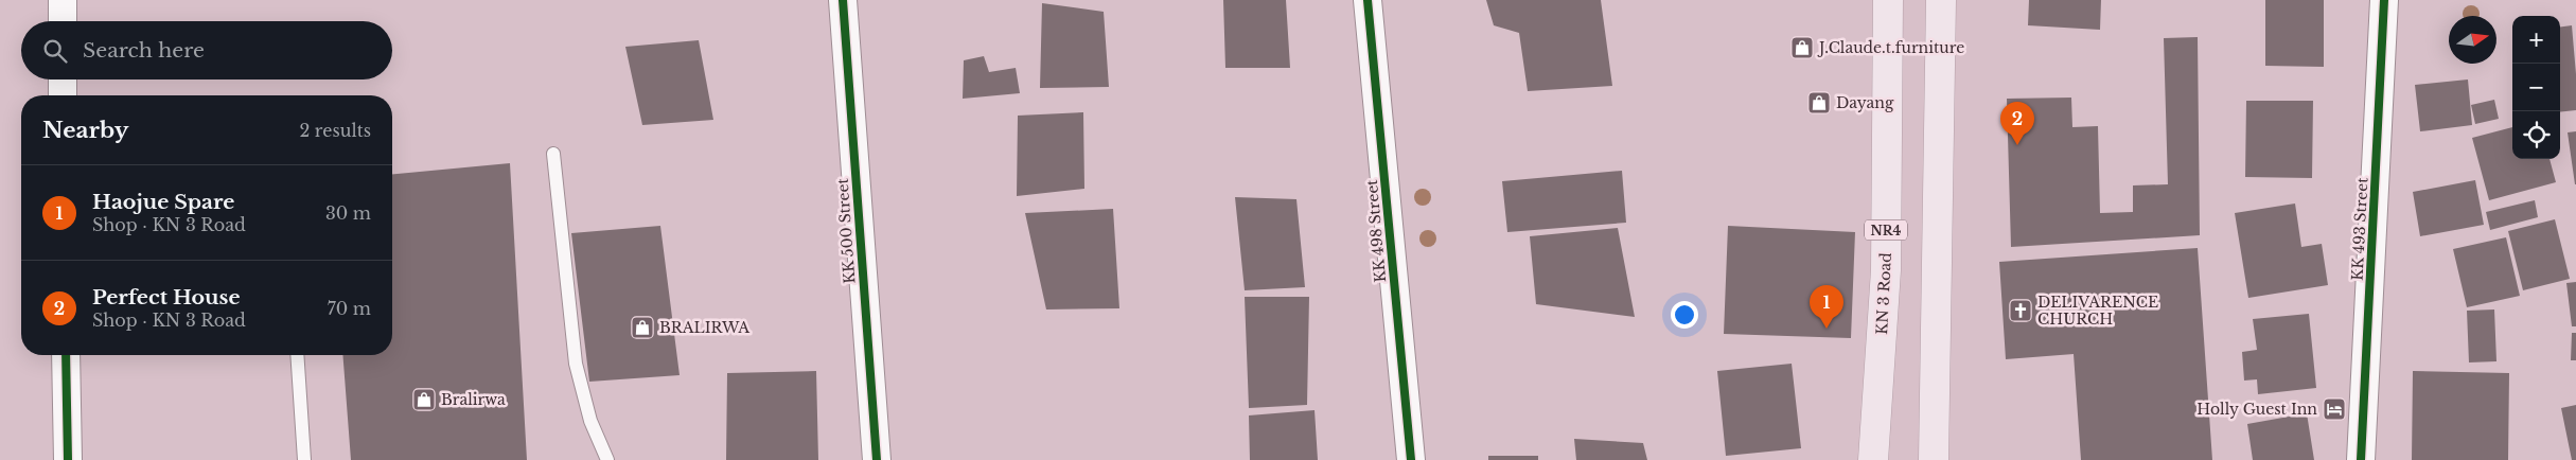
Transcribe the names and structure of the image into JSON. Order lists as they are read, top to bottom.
{
  "streets": {
    "highway": ["NR4", "KN 3 Road"],
    "street": ["KK 493 Street", "KK 500 Street", "KK 498 Street"]
  },
  "places": {
    "shop": [
      "J.Claude.t.furniture",
      "Dayang",
      "BRALIRWA",
      "Bralirwa"
    ],
    "church": ["DELIVARENCE CHURCH"],
    "hotel": ["Holly Guest Inn"]
  },
  "north": "right",
  "page": {
    "map_buttons": ["+", "−"],
    "search": "Search here",
    "heading": ["Nearby", "2 results"],
    "pins": ["2", "1"],
    "list": [
      {
        "mark": "1",
        "name": "Haojue Spare",
        "note": "Shop · KN 3 Road",
        "value": "30 m"
      },
      {
        "mark": "2",
        "name": "Perfect House",
        "note": "Shop · KN 3 Road",
        "value": "70 m"
      }
    ]
  }
}
